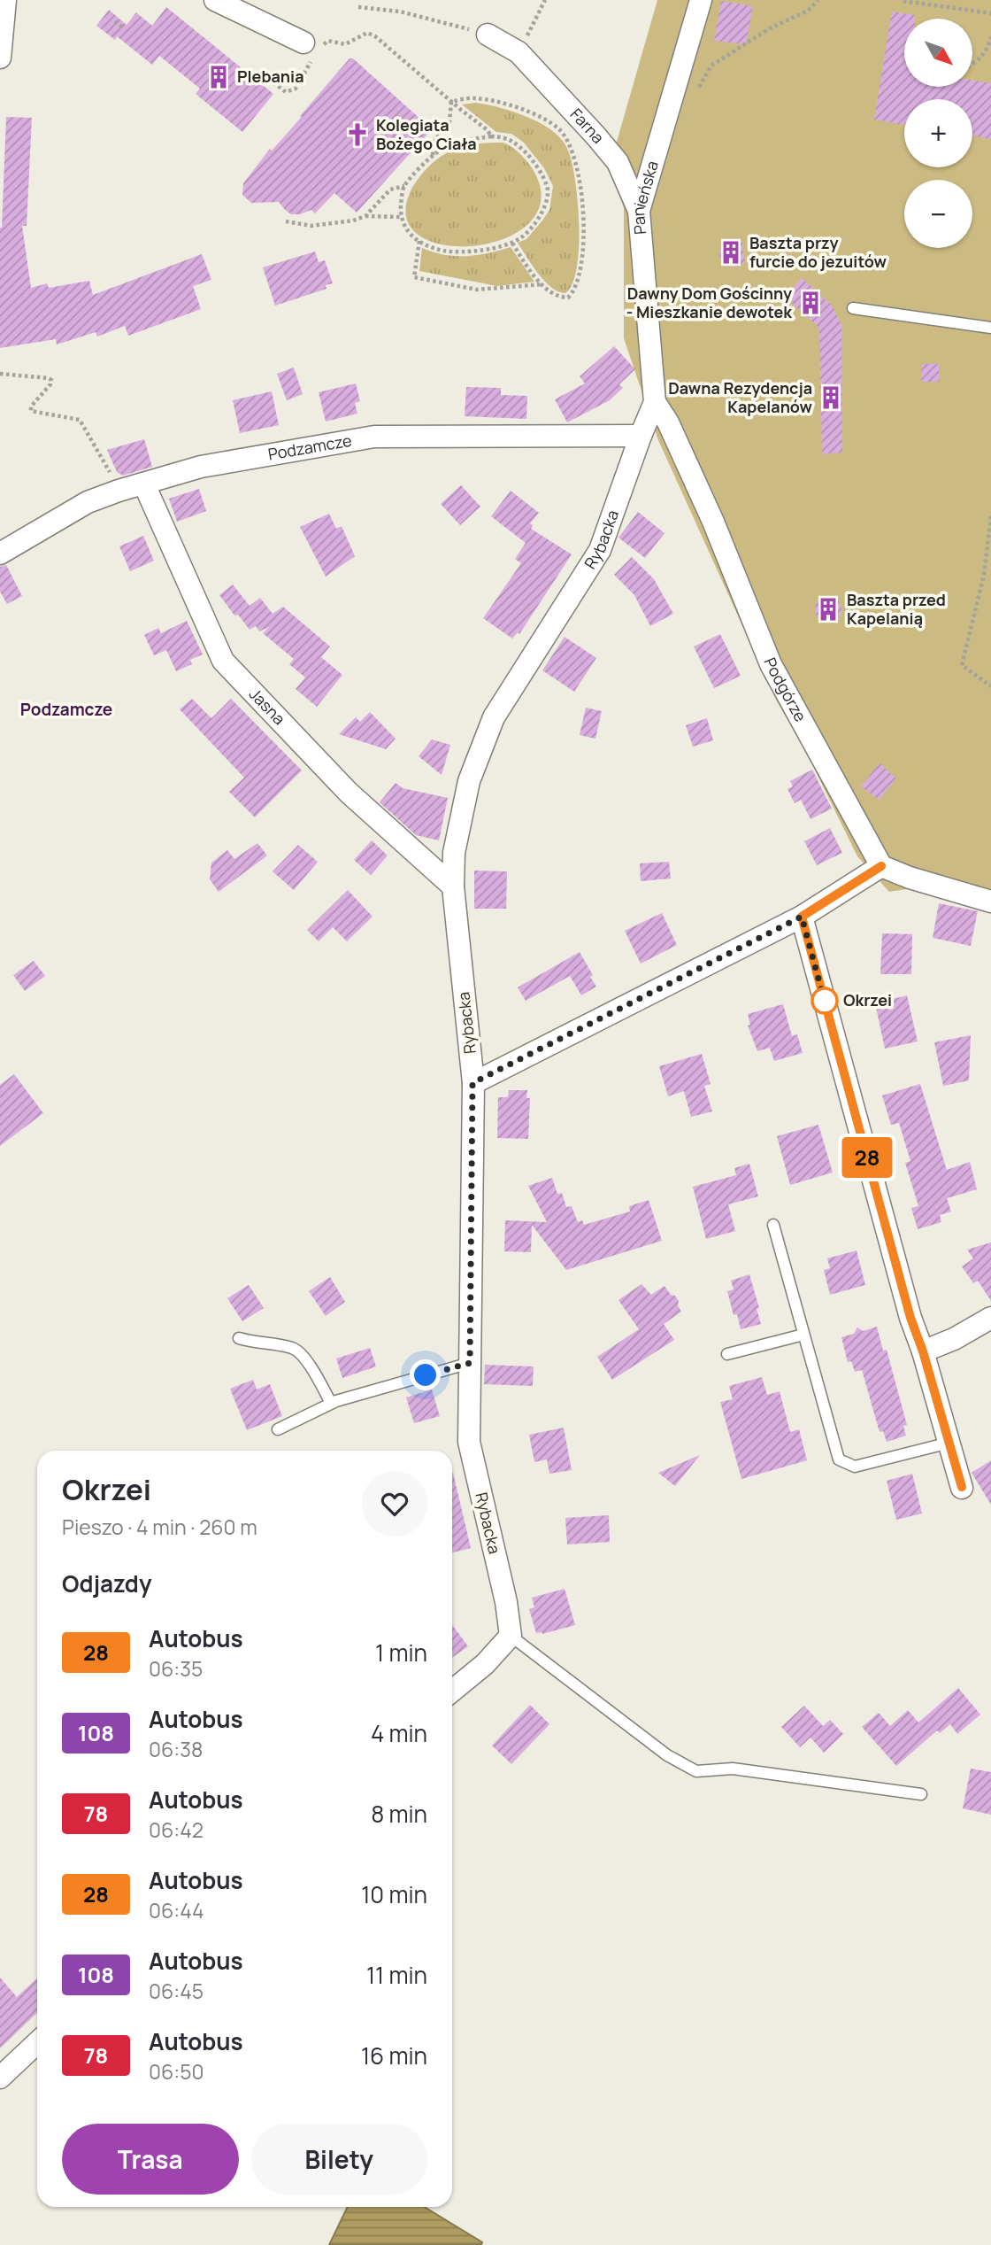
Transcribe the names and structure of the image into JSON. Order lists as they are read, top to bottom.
{
  "streets": {
    "street": [
      "Farna",
      "Panieńska",
      "Podzamcze",
      "Rybacka",
      "Podgórze",
      "Jasna"
    ]
  },
  "crossings": [
    ["Farna", "Panieńska"],
    ["Panieńska", "Rybacka"],
    ["Panieńska", "Podgórze"],
    ["Podzamcze", "Rybacka"],
    ["Podzamcze", "Jasna"],
    ["Rybacka", "Podgórze"],
    ["Rybacka", "Jasna"]
  ],
  "districts": ["Podzamcze"],
  "places": {
    "building": [
      "Plebania",
      "Baszta przy furcie do jezuitów",
      "Dawny Dom Gościnny - Mieszkanie dewotek",
      "Dawna Rezydencja Kapelanów",
      "Baszta przed Kapelanią"
    ],
    "church": ["Kolegiata Bożego Ciała"],
    "other": ["Okrzei"]
  },
  "lines": ["bus line 28"],
  "north": "bottom right",
  "page": {
    "on_map": "28",
    "map_buttons": ["+", "−"],
    "heading": [
      ["Okrzei", "Pieszo · 4 min · 260 m"],
      "Odjazdy"
    ],
    "list": [
      {
        "mark": "28",
        "name": "Autobus",
        "note": "06:35",
        "value": "1 min"
      },
      {
        "mark": "108",
        "name": "Autobus",
        "note": "06:38",
        "value": "4 min"
      },
      {
        "mark": "78",
        "name": "Autobus",
        "note": "06:42",
        "value": "8 min"
      },
      {
        "mark": "28",
        "name": "Autobus",
        "note": "06:44",
        "value": "10 min"
      },
      {
        "mark": "108",
        "name": "Autobus",
        "note": "06:45",
        "value": "11 min"
      },
      {
        "mark": "78",
        "name": "Autobus",
        "note": "06:50",
        "value": "16 min"
      }
    ],
    "buttons": ["Trasa", "Bilety"]
  }
}
